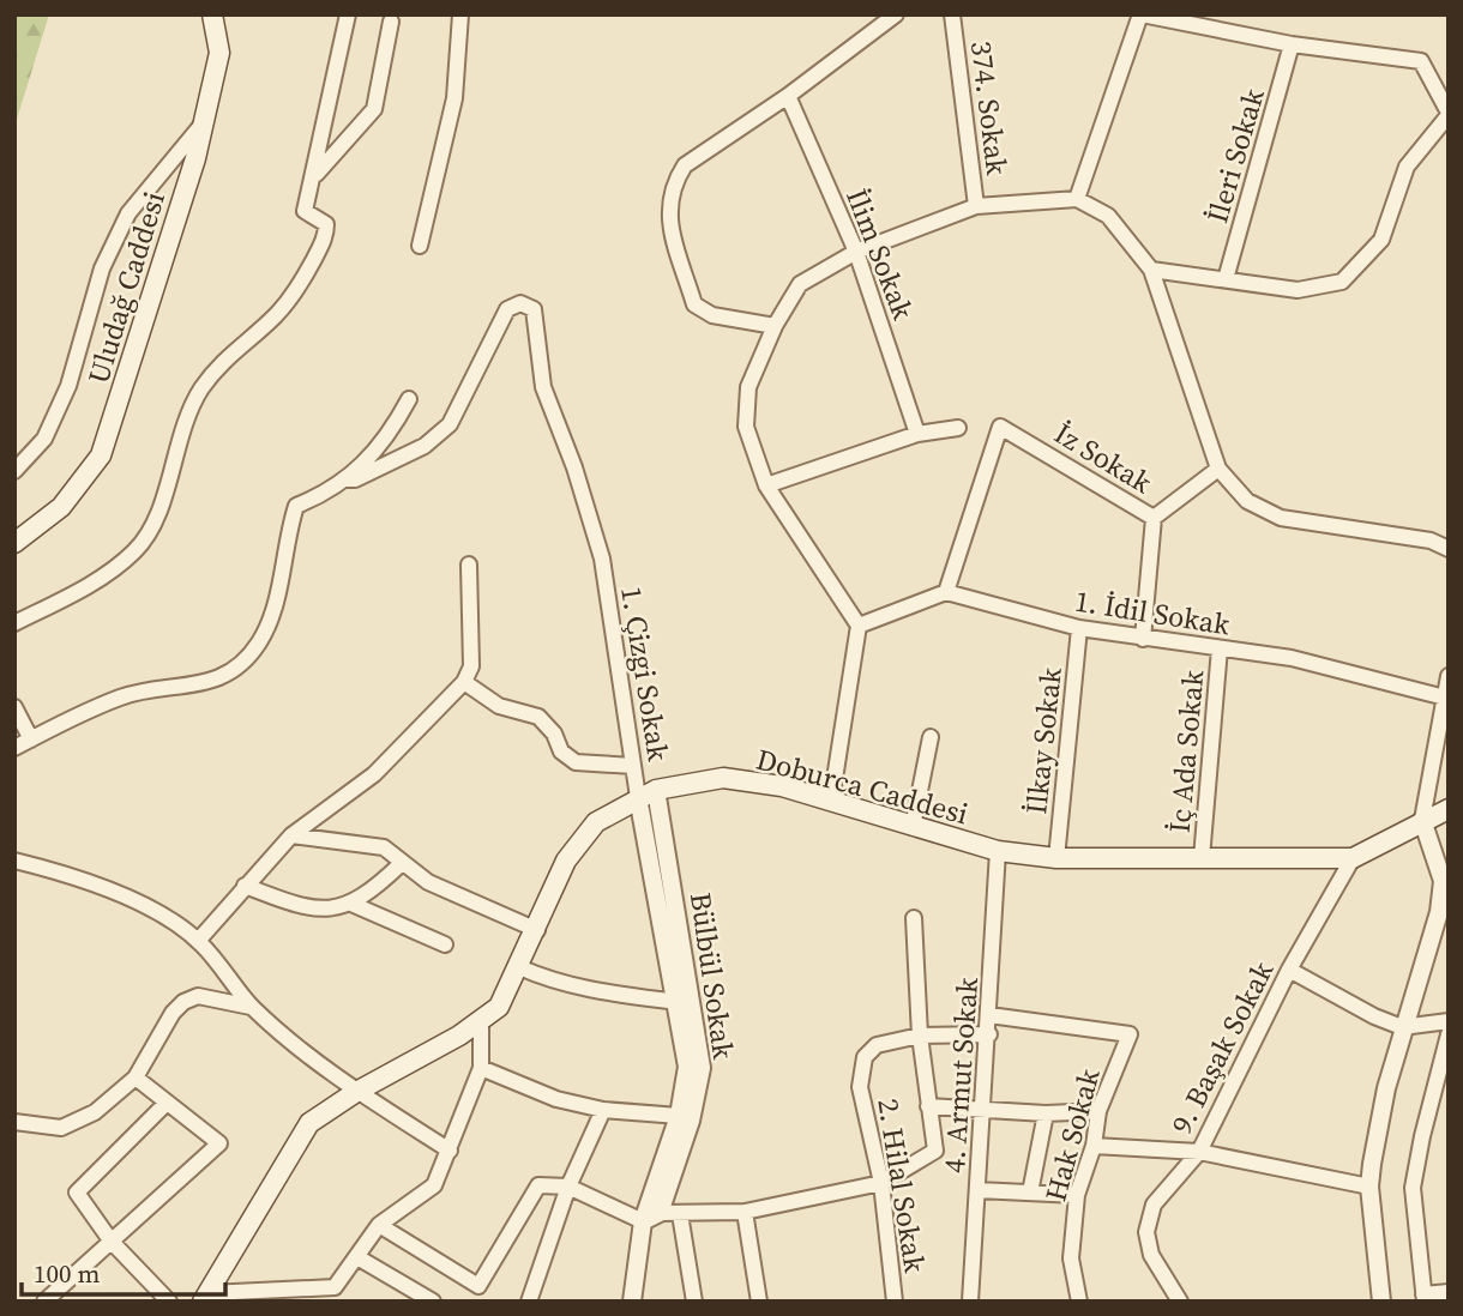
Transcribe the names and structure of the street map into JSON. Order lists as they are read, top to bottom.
{
  "streets": {
    "main road": ["Uludağ Caddesi", "Doburca Caddesi"],
    "street": [
      "374. Sokak",
      "İleri Sokak",
      "İlim Sokak",
      "İz Sokak",
      "1. İdil Sokak",
      "1. Çizgi Sokak",
      "İlkay Sokak",
      "İç Ada Sokak",
      "Bülbül Sokak",
      "9. Başak Sokak",
      "4. Armut Sokak",
      "Hak Sokak",
      "2. Hilal Sokak"
    ]
  },
  "crossings": [
    ["İz Sokak", "1. İdil Sokak"],
    ["1. İdil Sokak", "İlkay Sokak"],
    ["1. İdil Sokak", "İç Ada Sokak"],
    ["1. Çizgi Sokak", "Doburca Caddesi"],
    ["1. Çizgi Sokak", "Bülbül Sokak"],
    ["İlkay Sokak", "Doburca Caddesi"],
    ["İç Ada Sokak", "Doburca Caddesi"],
    ["Doburca Caddesi", "Bülbül Sokak"],
    ["Doburca Caddesi", "9. Başak Sokak"],
    ["Doburca Caddesi", "4. Armut Sokak"],
    ["4. Armut Sokak", "Hak Sokak"],
    ["4. Armut Sokak", "2. Hilal Sokak"]
  ],
  "scale_bar": "100 m"
}
